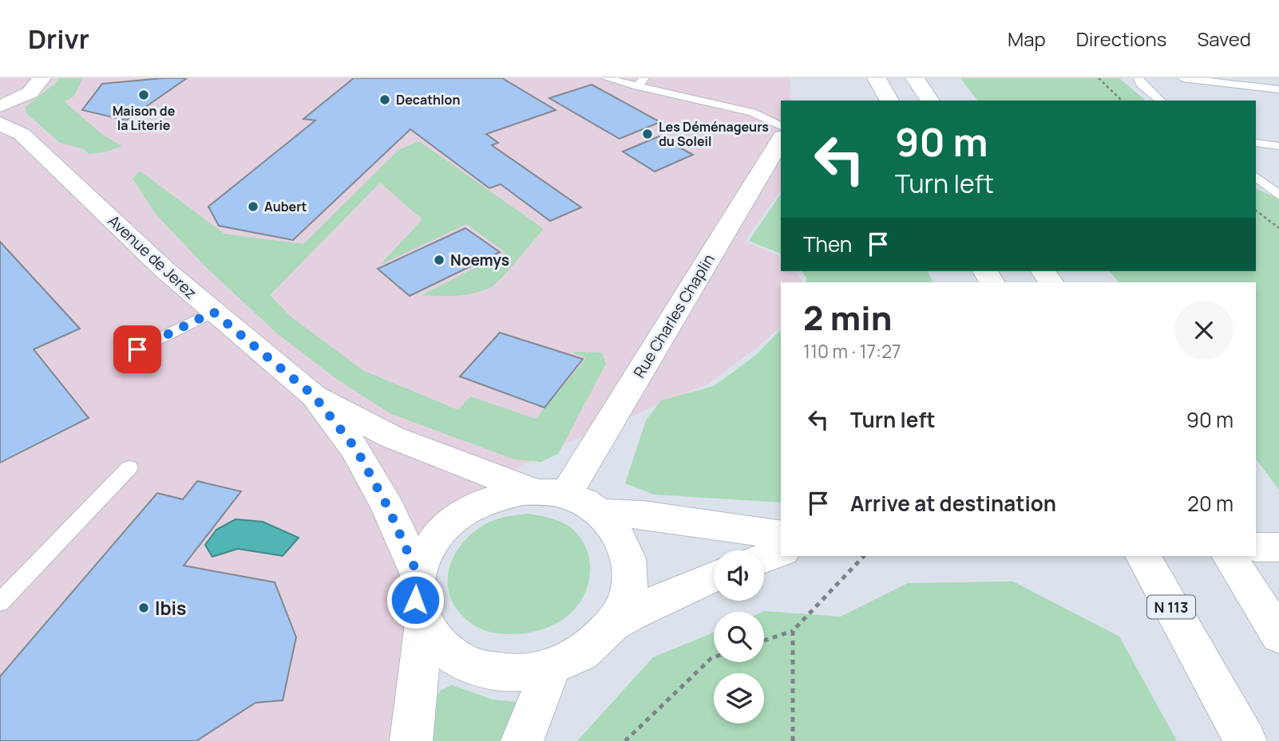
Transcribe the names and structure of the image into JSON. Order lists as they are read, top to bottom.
{
  "streets": {
    "main road": ["Avenue de Jerez", "Rue Charles Chaplin", "N 113"]
  },
  "crossings": [
    ["Avenue de Jerez", "Rue Charles Chaplin"]
  ],
  "places": [
    "Maison de la Literie",
    "Decathlon",
    "Les Déménageurs du Soleil",
    "Aubert",
    "Noemys",
    "Ibis"
  ],
  "page": {
    "header": "Drivr",
    "nav": ["Map", "Directions", "Saved"],
    "turn": ["90 m", "Turn left"],
    "then": "Then",
    "heading": ["2 min", "110 m · 17:27"],
    "list": [
      {
        "name": "Turn left",
        "value": "90 m"
      },
      {
        "name": "Arrive at destination",
        "value": "20 m"
      }
    ]
  }
}
